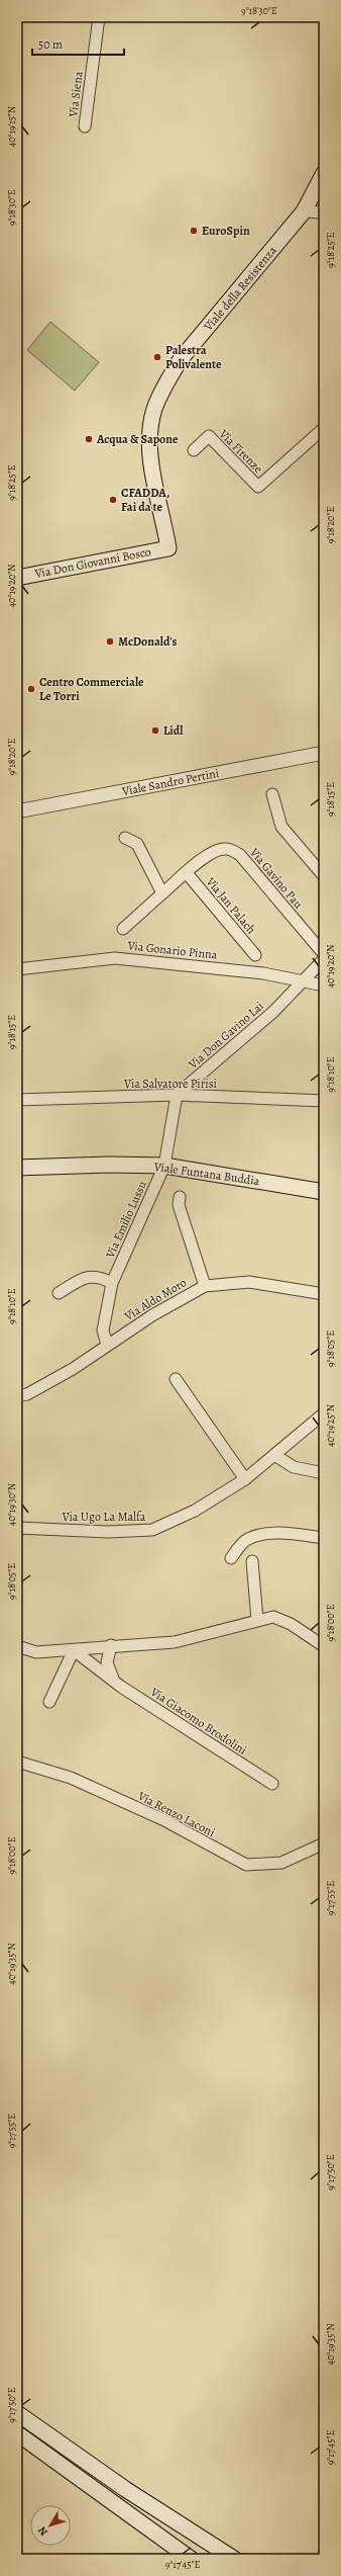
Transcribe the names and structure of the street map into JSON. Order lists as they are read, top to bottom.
{
  "streets": {
    "main road": ["Viale della Resistenza", "Via Don Giovanni Bosco", "Viale Funtana Buddia"],
    "street": [
      "Via Siena",
      "Via Firenze",
      "Viale Sandro Pertini",
      "Via Gavino Pau",
      "Via Jan Palach",
      "Via Gonario Pinna",
      "Via Don Gavino Lai",
      "Via Salvatore Pirisi",
      "Via Emilio Lussu",
      "Via Aldo Moro",
      "Via Ugo La Malfa",
      "Via Giacomo Brodolini",
      "Via Renzo Laconi"
    ]
  },
  "crossings": [
    ["Viale della Resistenza", "Via Don Giovanni Bosco"],
    ["Via Gavino Pau", "Via Jan Palach"],
    ["Via Gonario Pinna", "Via Don Gavino Lai"],
    ["Via Don Gavino Lai", "Via Salvatore Pirisi"],
    ["Viale Funtana Buddia", "Via Emilio Lussu"],
    ["Via Emilio Lussu", "Via Aldo Moro"]
  ],
  "places": [
    "EuroSpin",
    "Palestra Polivalente",
    "Acqua & Sapone",
    "CFADDA, Fai da te",
    "McDonald's",
    "Centro Commerciale Le Torri",
    "Lidl"
  ],
  "scale_bar": "50 m",
  "north": "bottom left",
  "coordinates": [
    "9°18'30\"E",
    "40°19'15\"N",
    "9°18'25\"E",
    "9°18'20\"E",
    "40°19'20\"N",
    "9°18'15\"E",
    "9°18'10\"E",
    "9°18'05\"E",
    "40°19'25\"N",
    "40°19'30\"N",
    "9°18'00\"E",
    "9°17'55\"E",
    "40°19'35\"N",
    "9°17'50\"E",
    "9°17'45\"E"
  ]
}
